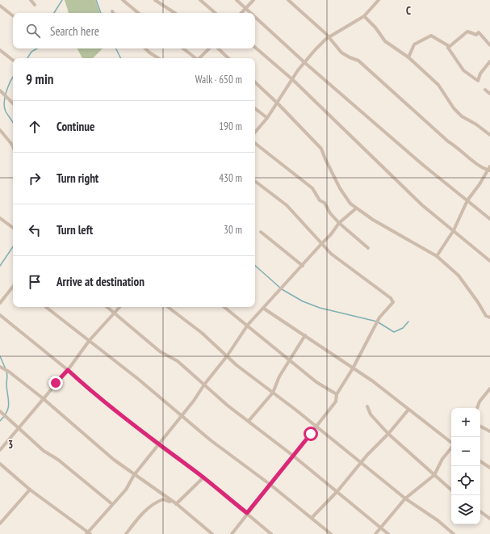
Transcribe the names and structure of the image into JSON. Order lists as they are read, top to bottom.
{
  "page": {
    "search": "Search here",
    "heading": ["9 min", "Walk · 650 m"],
    "list": [
      ["Continue", "190 m"],
      ["Turn right", "430 m"],
      ["Turn left", "30 m"],
      "Arrive at destination"
    ],
    "map_buttons": ["+", "−"]
  },
  "grid": {
    "columns": ["C"],
    "rows": ["3"]
  }
}
